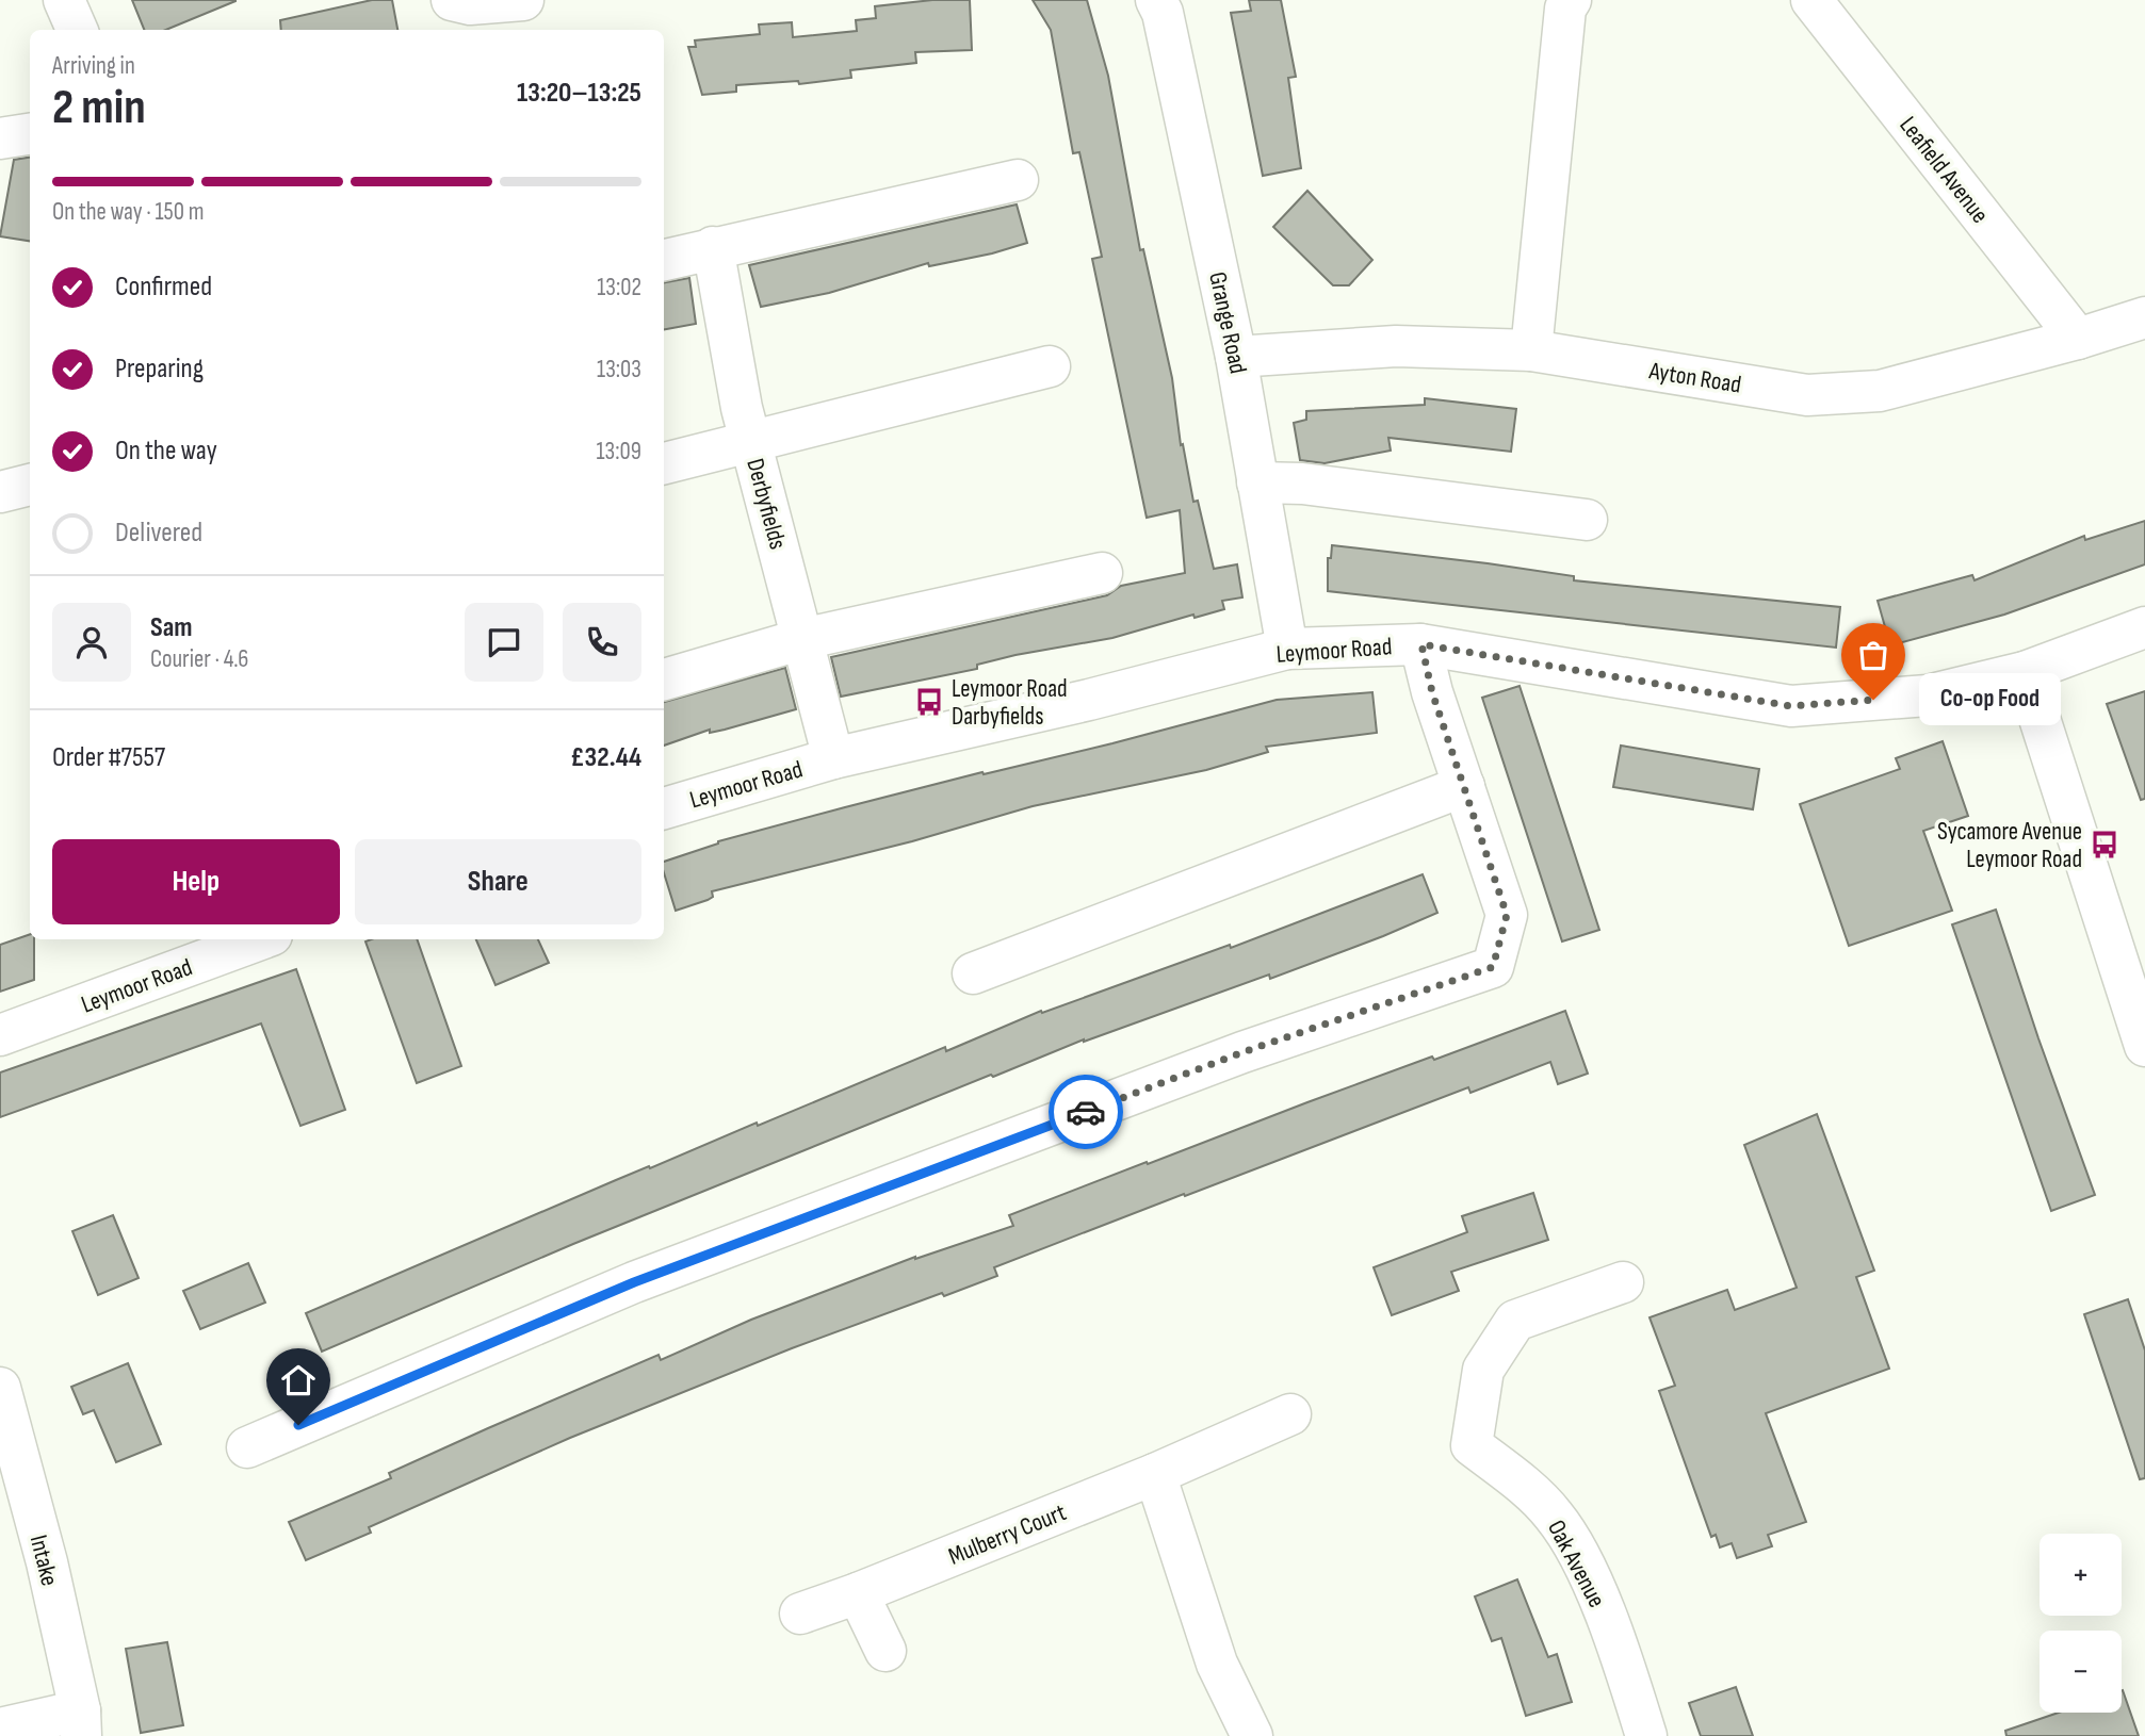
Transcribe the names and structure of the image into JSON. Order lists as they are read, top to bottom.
{
  "streets": {
    "street": [
      "Leafield Avenue",
      "Grange Road",
      "Ayton Road",
      "Derbyfields",
      "Leymoor Road",
      "Mulberry Court",
      "Intake",
      "Oak Avenue"
    ]
  },
  "crossings": [
    ["Leafield Avenue", "Ayton Road"],
    ["Grange Road", "Ayton Road"],
    ["Grange Road", "Leymoor Road"],
    ["Derbyfields", "Leymoor Road"]
  ],
  "places": {
    "other": ["Co-op Food"],
    "bus stop": ["Leymoor Road Darbyfields", "Sycamore Avenue Leymoor Road"]
  },
  "page": {
    "heading": ["2 min", "Arriving in", "13:20–13:25"],
    "panel": [
      "Sam",
      "Courier · 4.6",
      "Order #7557",
      "£32.44"
    ],
    "bar": "On the way · 150 m",
    "list": [
      ["Confirmed", "13:02"],
      ["Preparing", "13:03"],
      ["On the way", "13:09"],
      "Delivered"
    ],
    "bubble": "Co-op Food",
    "buttons": ["Help", "Share"],
    "map_buttons": ["+", "−"]
  }
}
